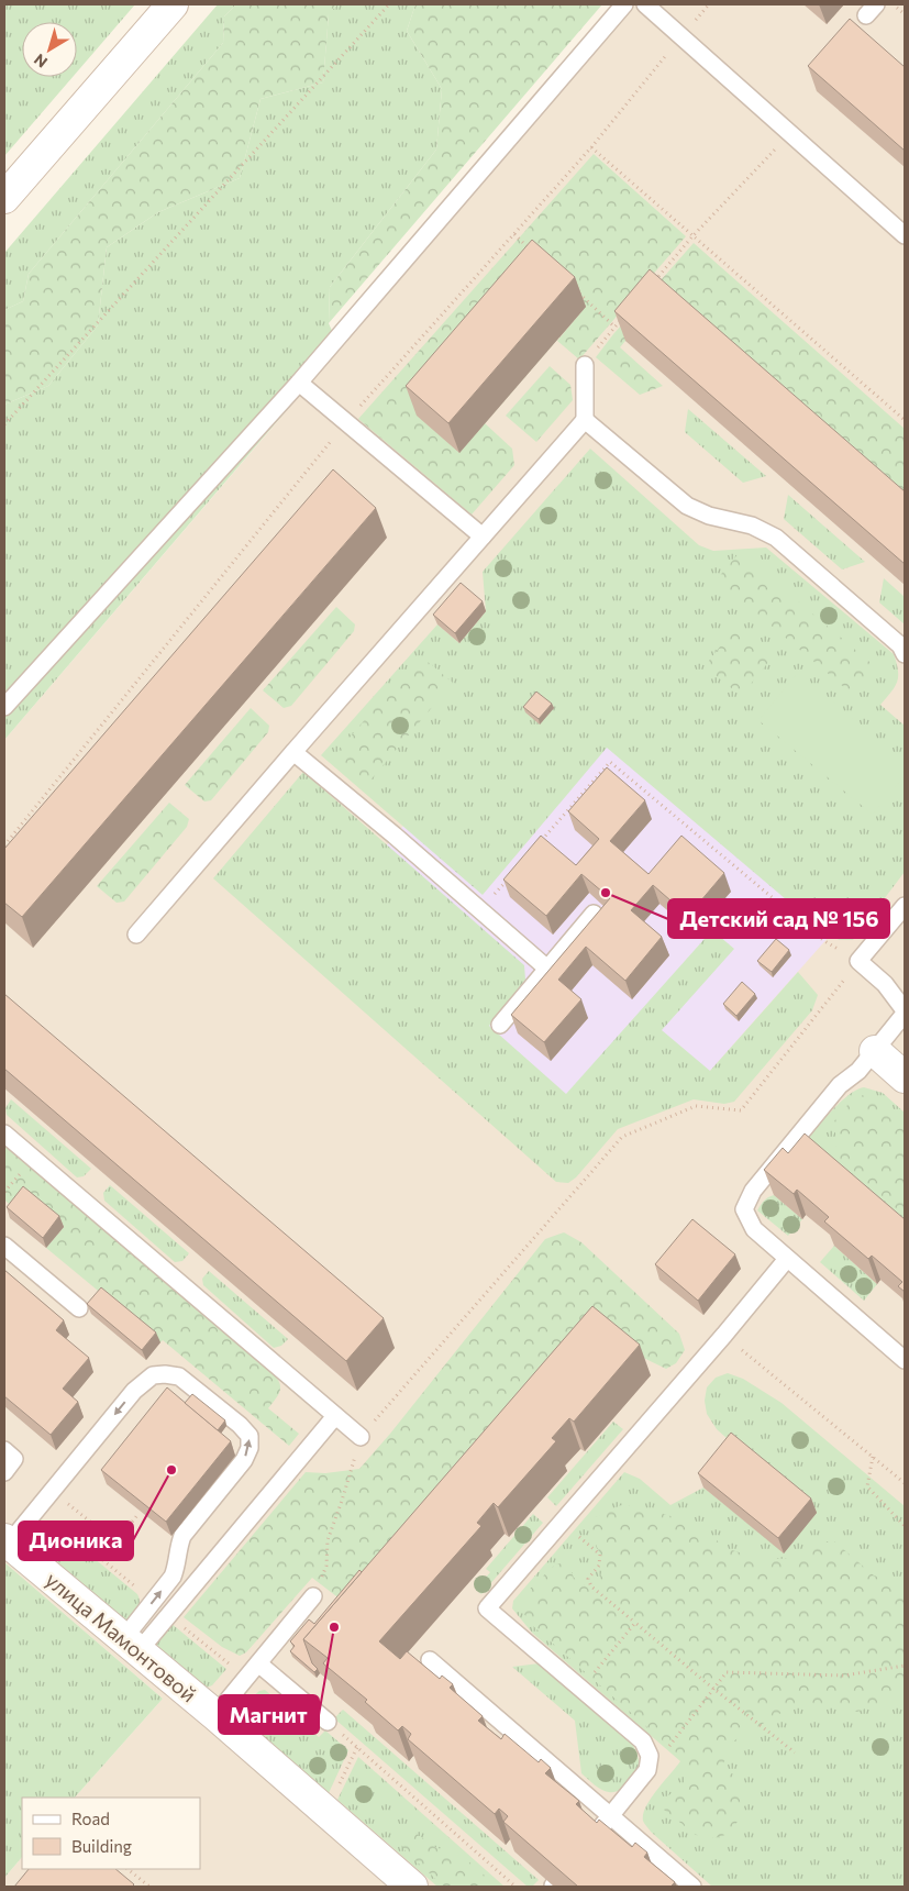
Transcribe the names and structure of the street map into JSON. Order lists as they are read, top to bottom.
{
  "streets": {
    "street": ["улица Мамонтовой"]
  },
  "places": ["Детский сад № 156", "Дионика", "Магнит"],
  "legend": ["Road", "Building"],
  "north": "bottom left"
}
